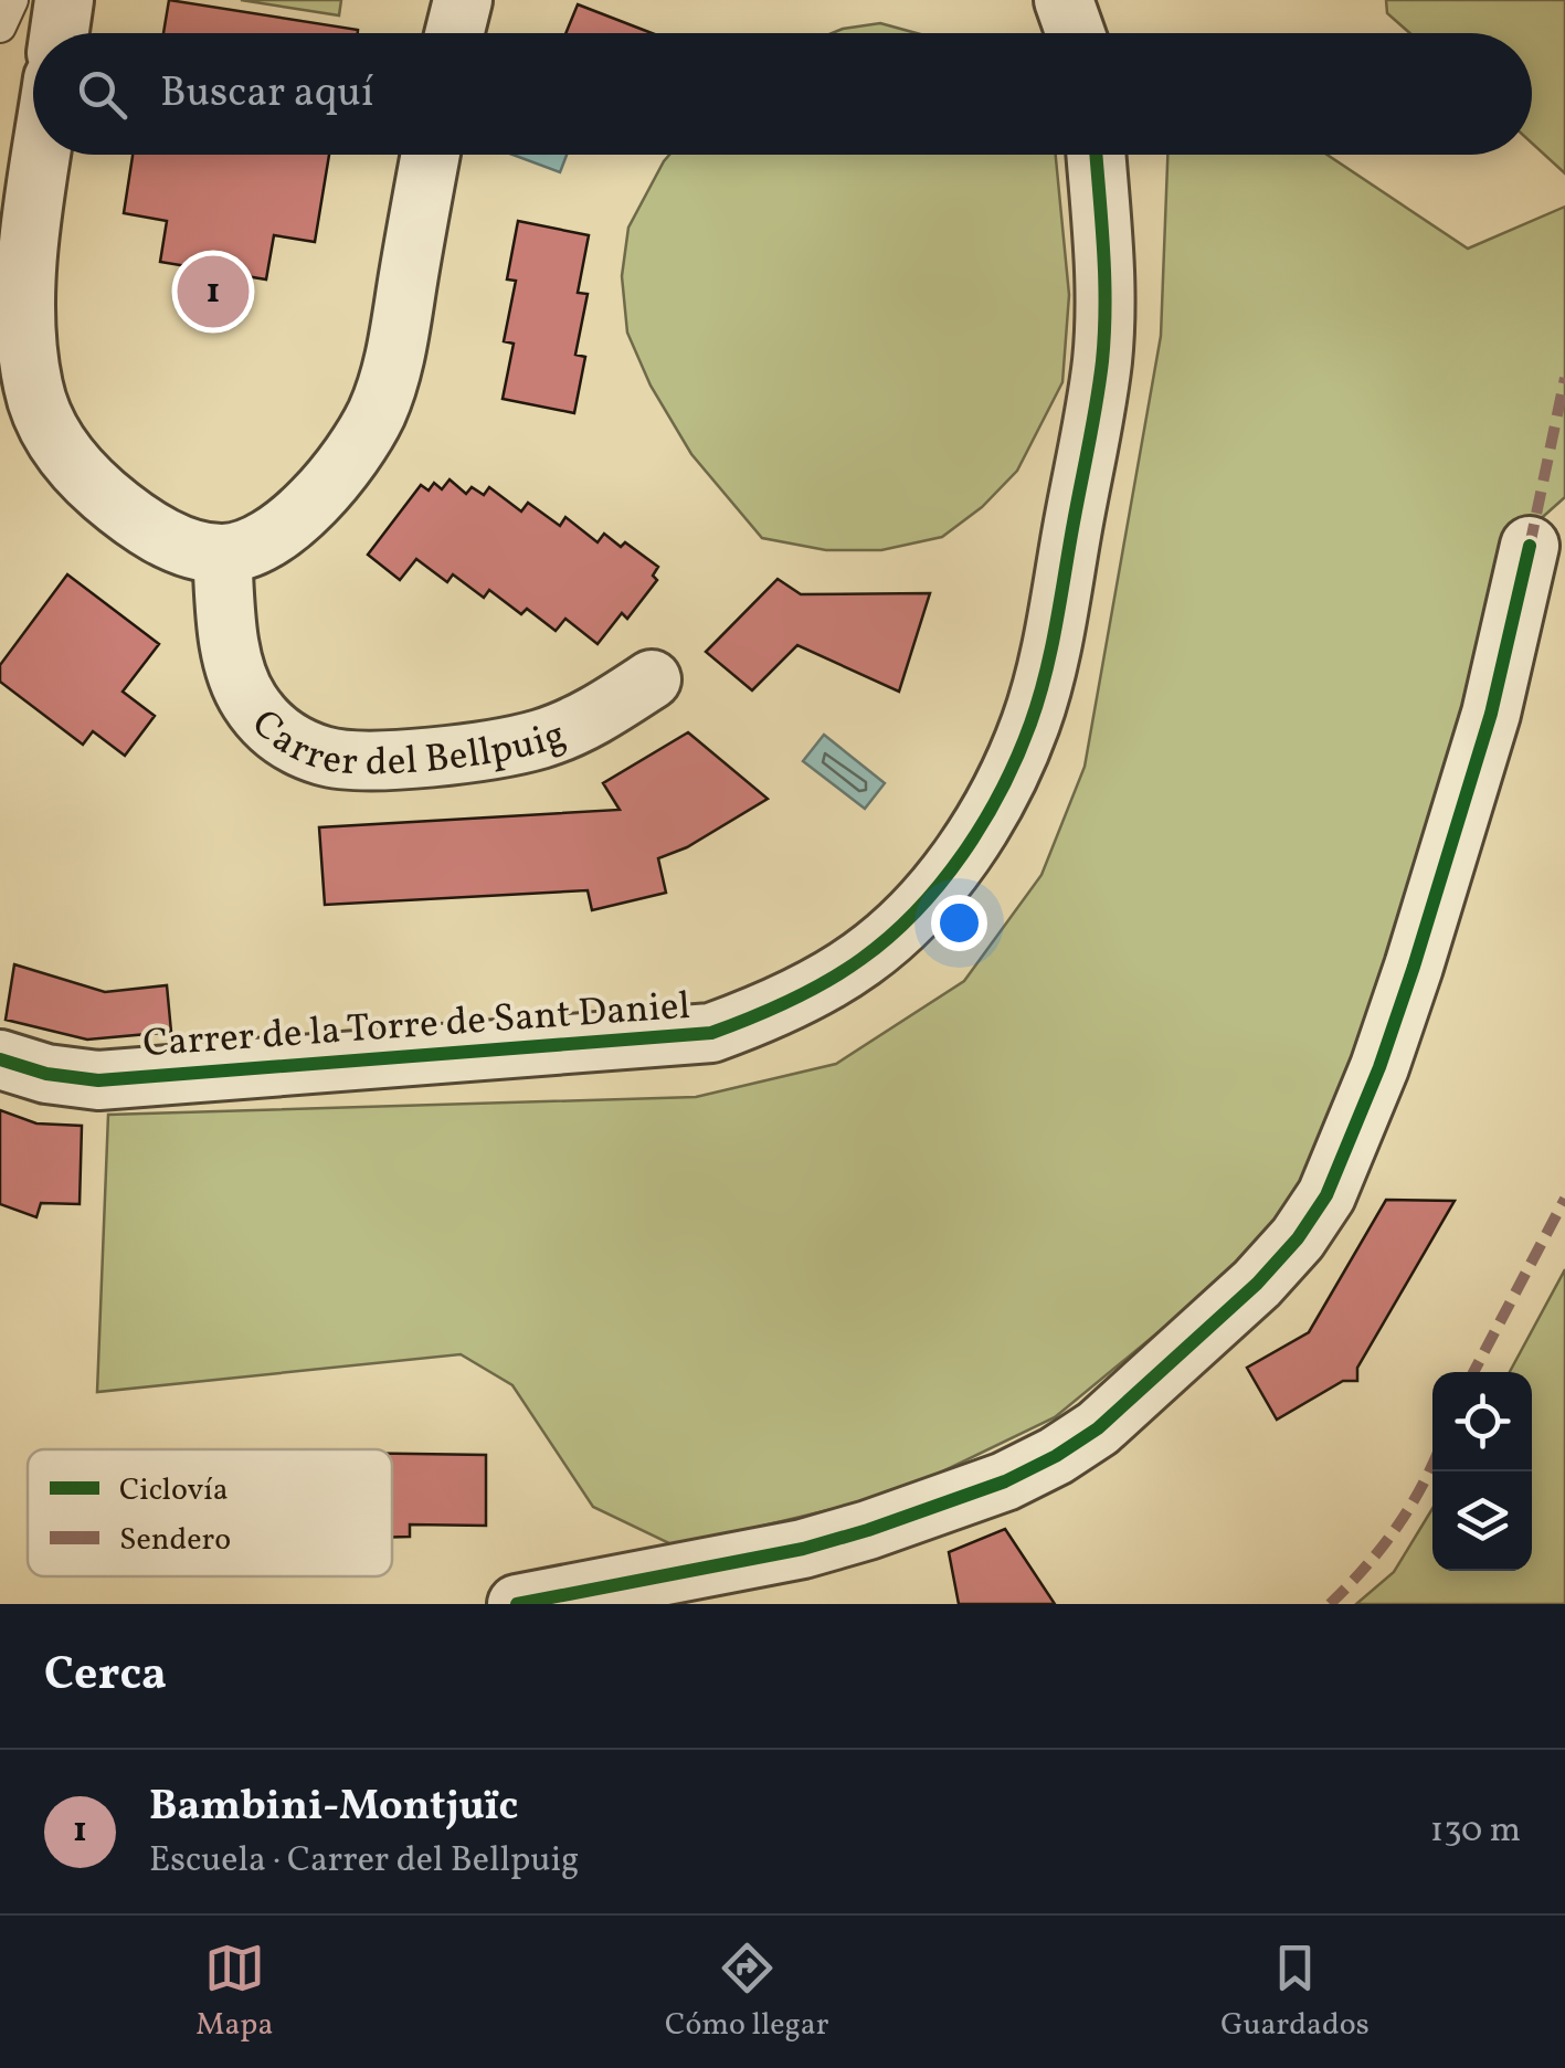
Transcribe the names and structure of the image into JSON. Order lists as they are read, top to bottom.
{
  "streets": {
    "street": ["Carrer del Bellpuig", "Carrer de la Torre de Sant Daniel"]
  },
  "legend": ["Ciclovía", "Sendero"],
  "page": {
    "search": "Buscar aquí",
    "pins": "1",
    "heading": "Cerca",
    "list": [
      {
        "mark": "1",
        "name": "Bambini-Montjuïc",
        "note": "Escuela · Carrer del Bellpuig",
        "value": "130 m"
      }
    ],
    "nav": ["Mapa", "Cómo llegar", "Guardados"]
  }
}
